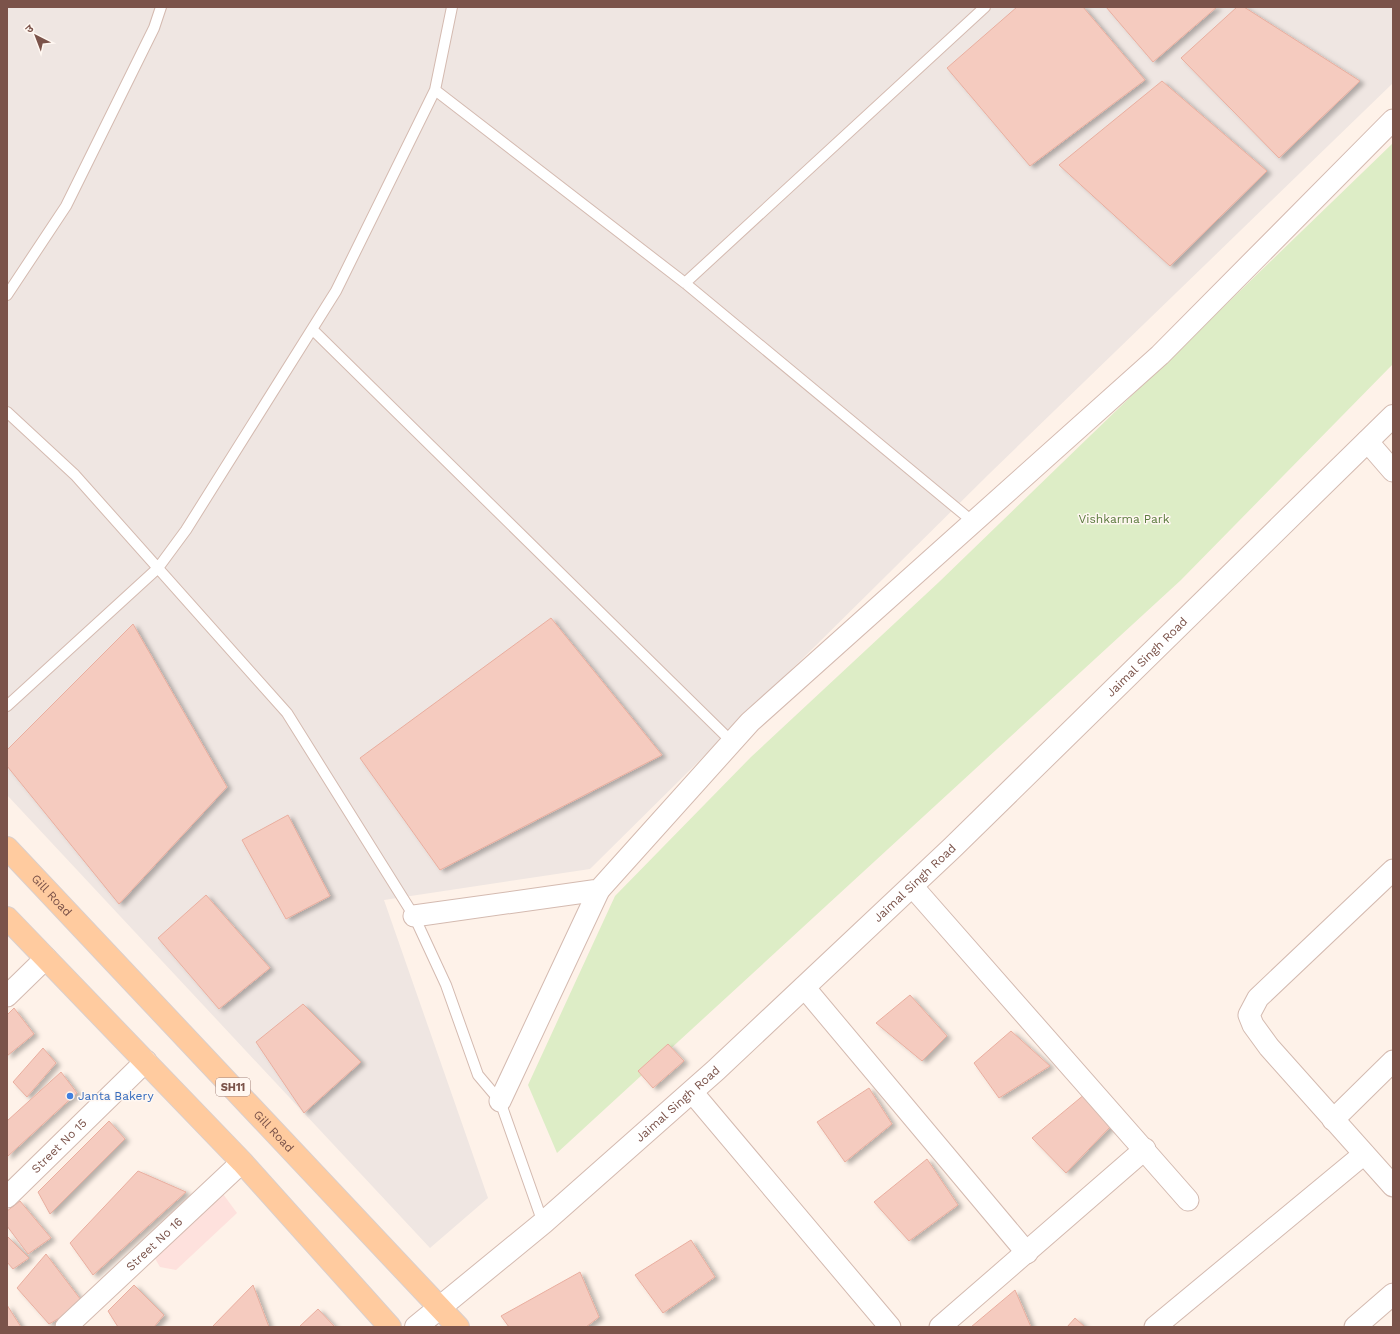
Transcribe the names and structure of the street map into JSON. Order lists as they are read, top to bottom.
{
  "streets": {
    "main road": ["Gill Road", "SH11"],
    "street": ["Jaimal Singh Road", "Street No 15", "Street No 16"]
  },
  "crossings": [
    ["Jaimal Singh Road", "Gill Road"]
  ],
  "parks": ["Vishkarma Park"],
  "places": ["Janta Bakery"],
  "north": "top left"
}
